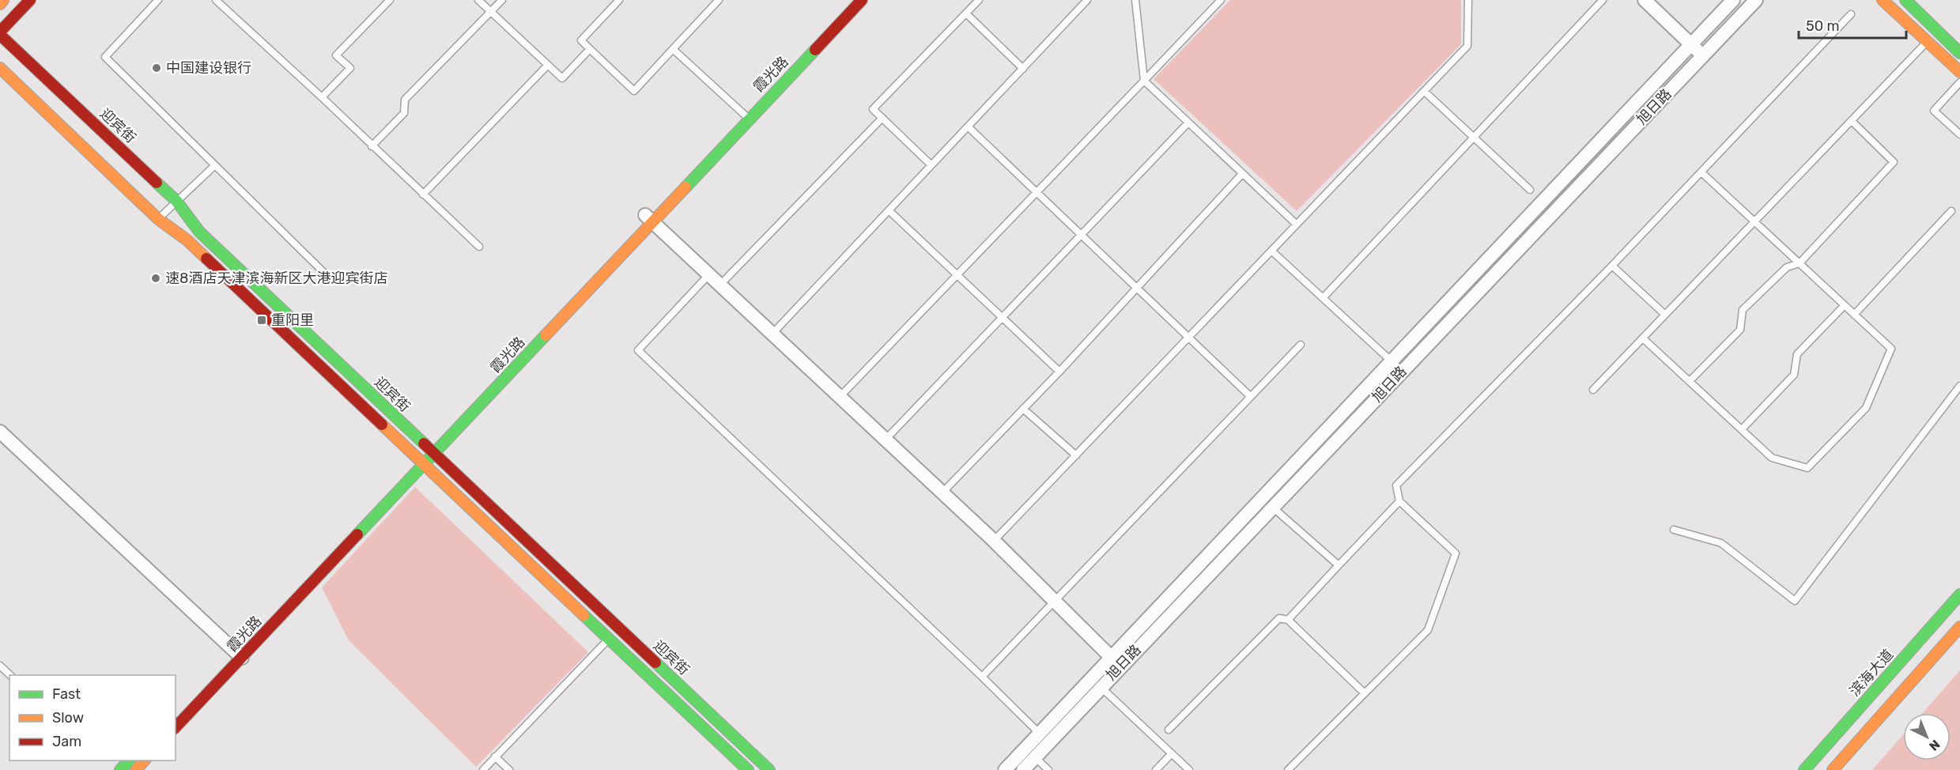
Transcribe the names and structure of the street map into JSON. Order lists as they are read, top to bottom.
{
  "streets": {
    "main road": ["霞光路", "迎宾街", "滨海大道"],
    "street": ["旭日路"]
  },
  "crossings": [
    ["霞光路", "迎宾街"]
  ],
  "places": {
    "other": ["中国建设银行", "速8酒店天津滨海新区大港迎宾街店"],
    "transit": ["重阳里"]
  },
  "legend": ["Fast", "Slow", "Jam"],
  "scale_bar": "50 m",
  "north": "bottom right"
}
